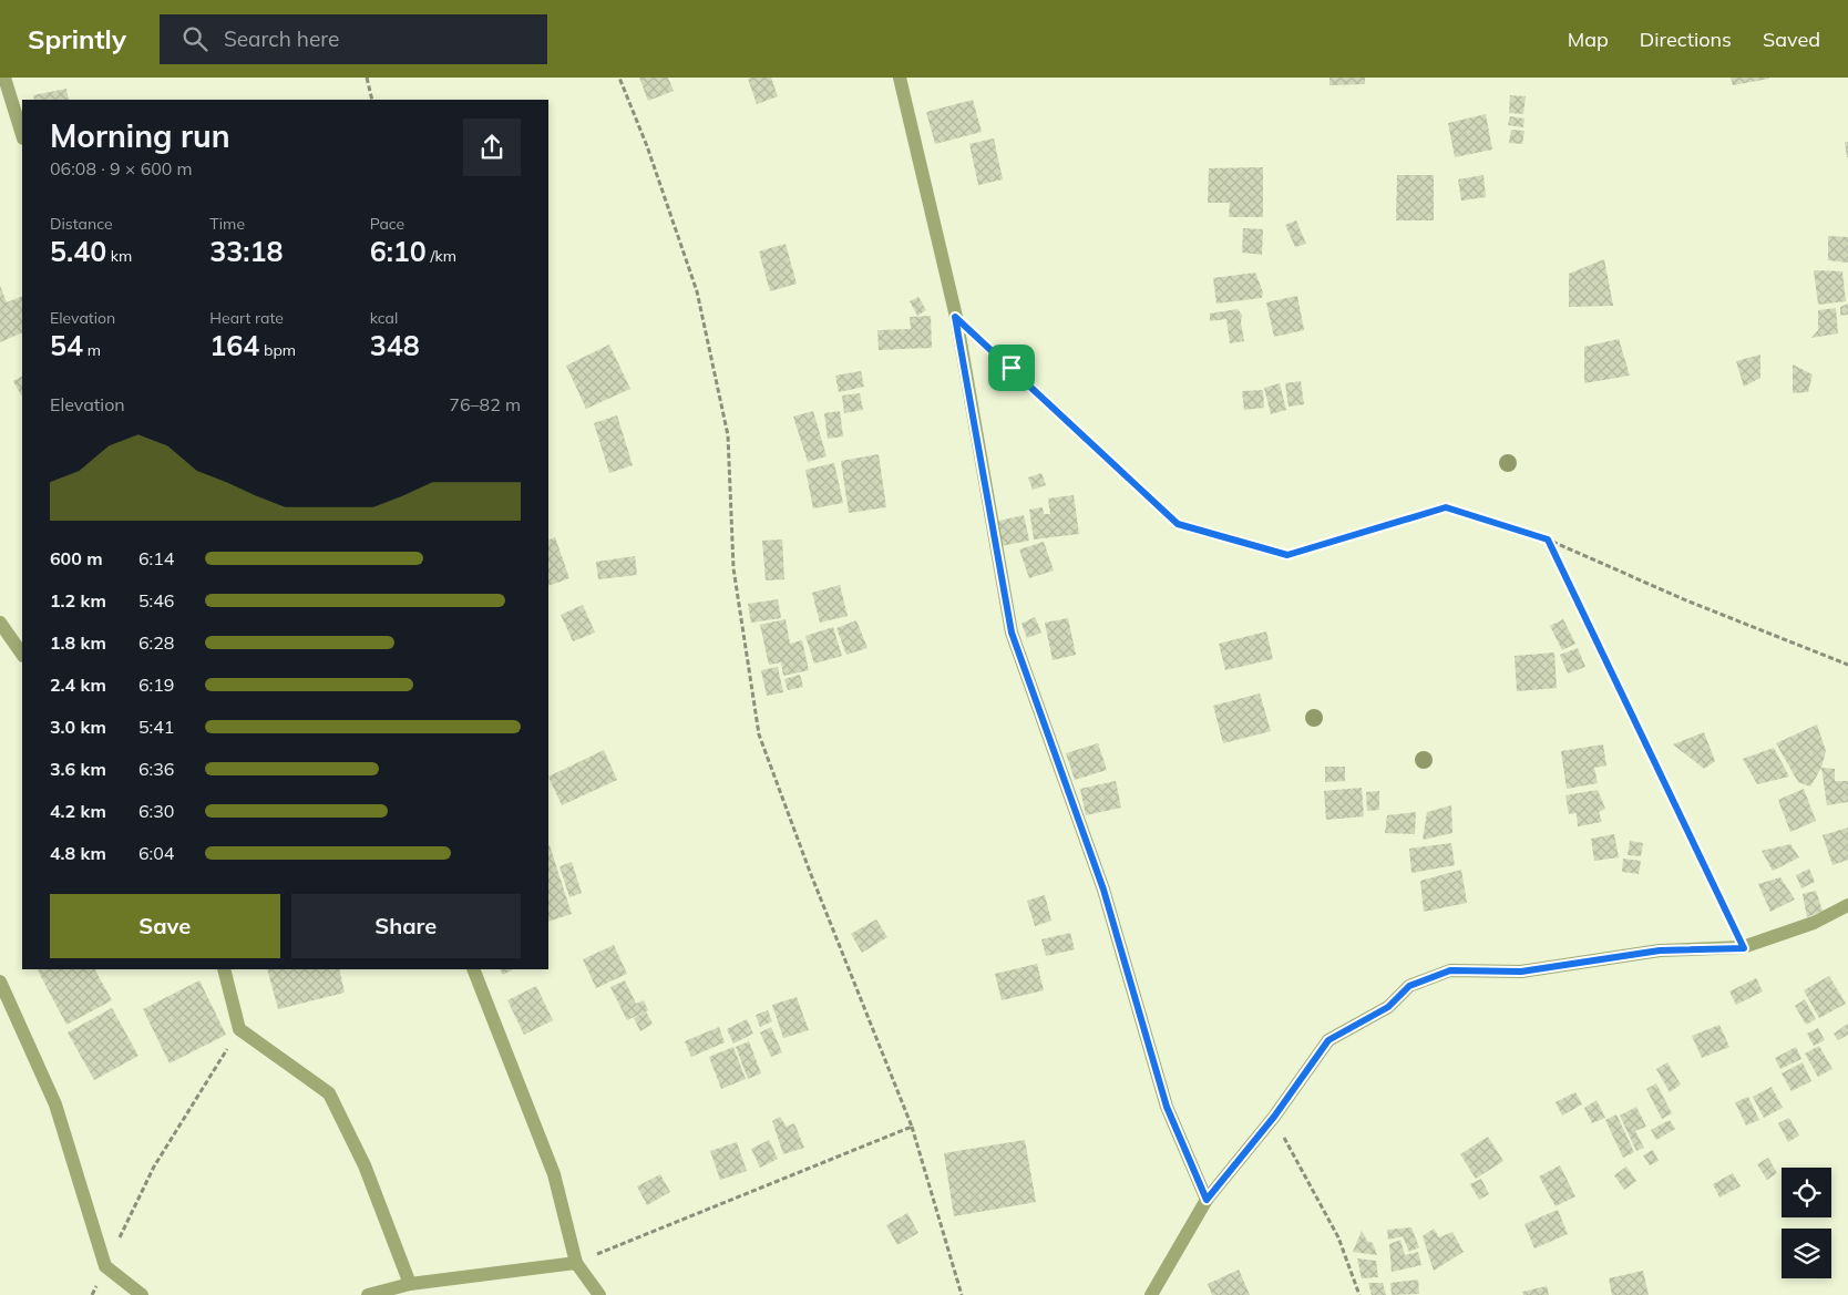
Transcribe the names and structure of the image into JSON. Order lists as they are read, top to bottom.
{
  "page": {
    "header": "Sprintly",
    "search": "Search here",
    "nav": ["Map", "Directions", "Saved"],
    "heading": ["Morning run", "06:08 · 9 × 600 m"],
    "stats": [
      ["Distance", "5.40 km"],
      ["Time", "33:18"],
      ["Pace", "6:10 /km"],
      ["Elevation", "54 m"],
      ["Heart rate", "164 bpm"],
      ["kcal", "348"]
    ],
    "chart": ["Elevation", "76–82 m"],
    "list": [
      {
        "name": "600 m",
        "note": "6:14"
      },
      {
        "name": "1.2 km",
        "note": "5:46"
      },
      {
        "name": "1.8 km",
        "note": "6:28"
      },
      {
        "name": "2.4 km",
        "note": "6:19"
      },
      {
        "name": "3.0 km",
        "note": "5:41"
      },
      {
        "name": "3.6 km",
        "note": "6:36"
      },
      {
        "name": "4.2 km",
        "note": "6:30"
      },
      {
        "name": "4.8 km",
        "note": "6:04"
      }
    ],
    "buttons": ["Save", "Share"]
  }
}
